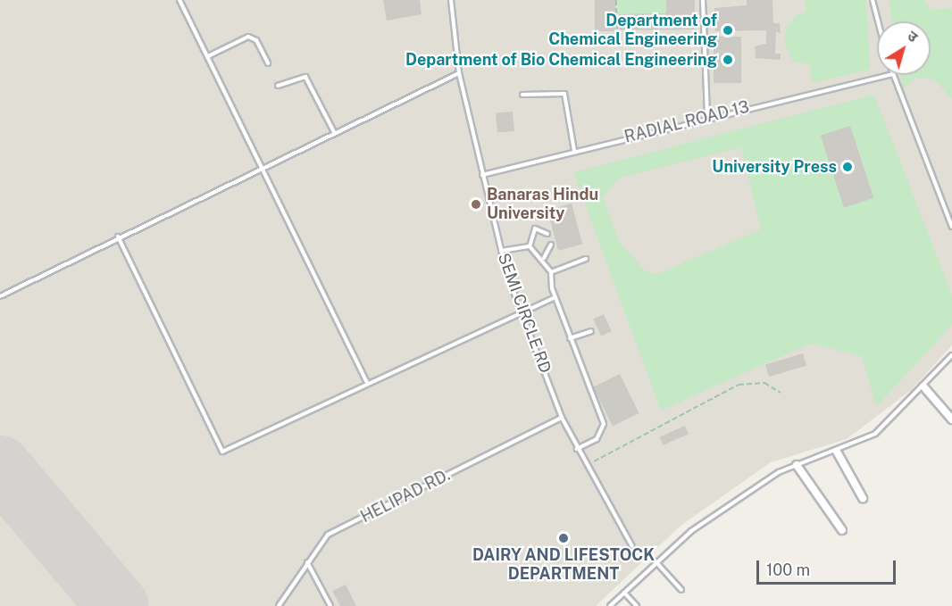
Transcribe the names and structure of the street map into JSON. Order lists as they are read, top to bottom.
{
  "streets": {
    "lane": ["RADIAL ROAD 13", "SEMI CIRCLE RD", "HELIPAD RD."]
  },
  "crossings": [
    ["RADIAL ROAD 13", "SEMI CIRCLE RD"],
    ["SEMI CIRCLE RD", "HELIPAD RD."]
  ],
  "places": [
    "Department of Chemical Engineering",
    "Department of Bio Chemical Engineering",
    "University Press",
    "Banaras Hindu University",
    "DAIRY AND LIFESTOCK DEPARTMENT"
  ],
  "scale_bar": "100 m",
  "north": "top right"
}
